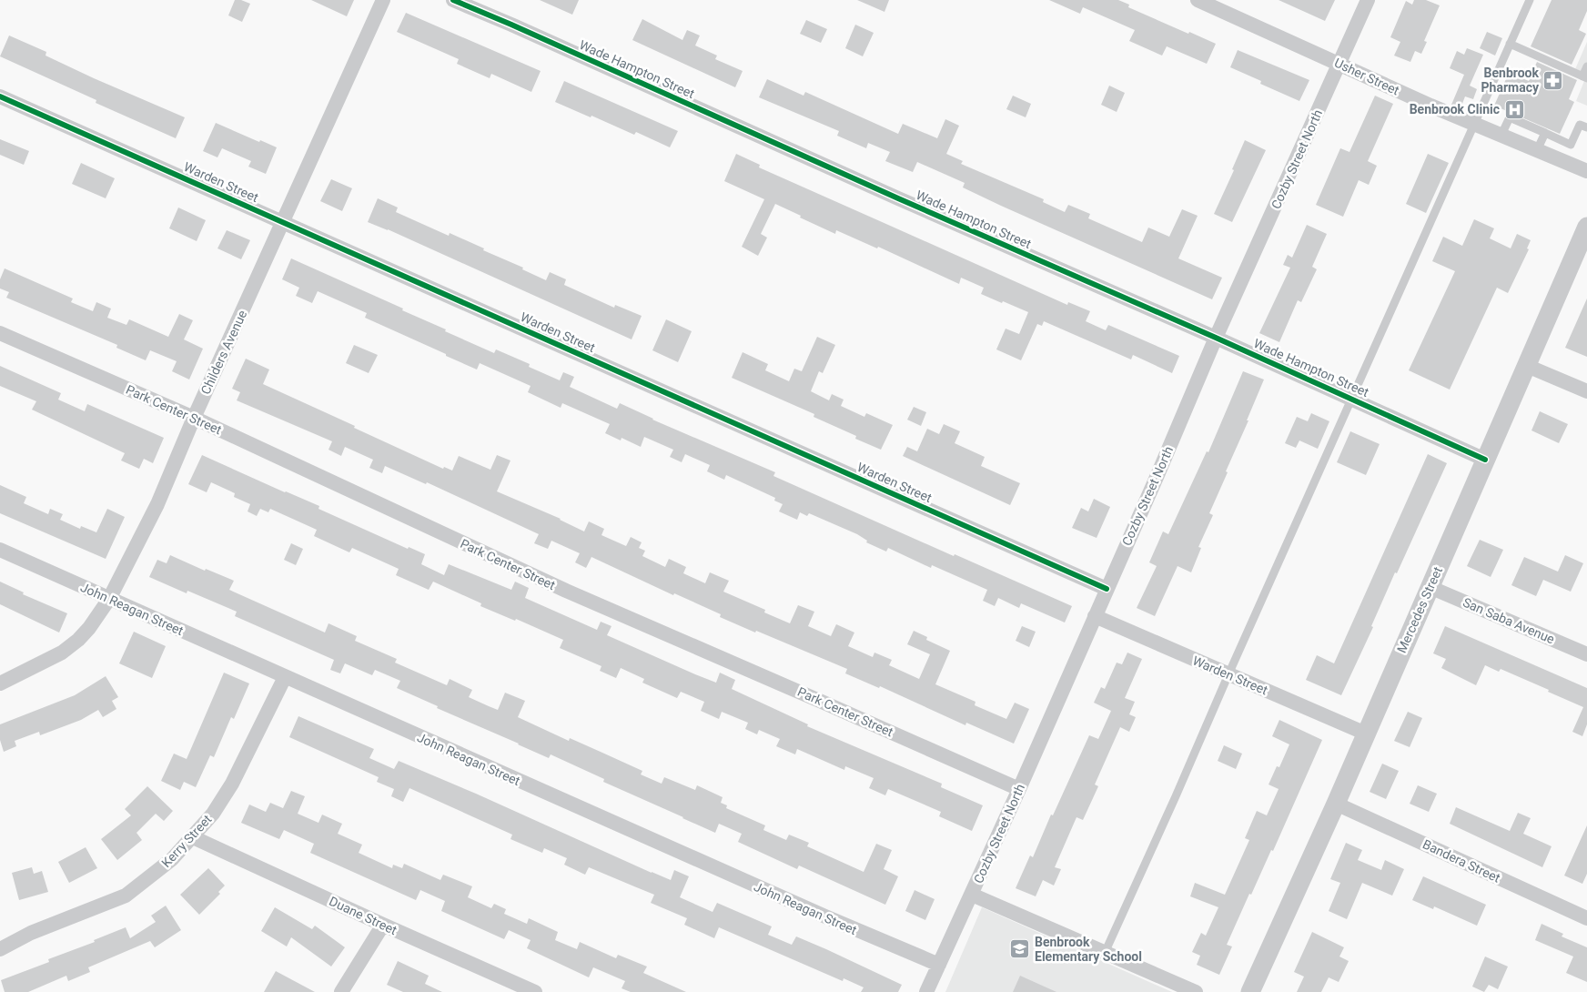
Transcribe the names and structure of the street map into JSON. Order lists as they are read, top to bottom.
{
  "streets": {
    "street": [
      "Wade Hampton Street",
      "Usher Street",
      "Cozby Street North",
      "Warden Street",
      "Childers Avenue",
      "Park Center Street",
      "John Reagan Street",
      "Mercedes Street",
      "San Saba Avenue",
      "Kerry Street",
      "Bandera Street",
      "Duane Street"
    ]
  },
  "crossings": [
    ["Wade Hampton Street", "Cozby Street North"],
    ["Wade Hampton Street", "Mercedes Street"],
    ["Usher Street", "Cozby Street North"],
    ["Cozby Street North", "Warden Street"],
    ["Cozby Street North", "Park Center Street"],
    ["Cozby Street North", "John Reagan Street"],
    ["Warden Street", "Childers Avenue"],
    ["Warden Street", "Mercedes Street"],
    ["Childers Avenue", "Park Center Street"],
    ["Childers Avenue", "John Reagan Street"],
    ["John Reagan Street", "Kerry Street"],
    ["Mercedes Street", "San Saba Avenue"],
    ["Mercedes Street", "Bandera Street"],
    ["Kerry Street", "Duane Street"]
  ],
  "places": {
    "pharmacy": ["Benbrook Pharmacy"],
    "hospital": ["Benbrook Clinic"],
    "school or university": ["Benbrook Elementary School"]
  }
}
